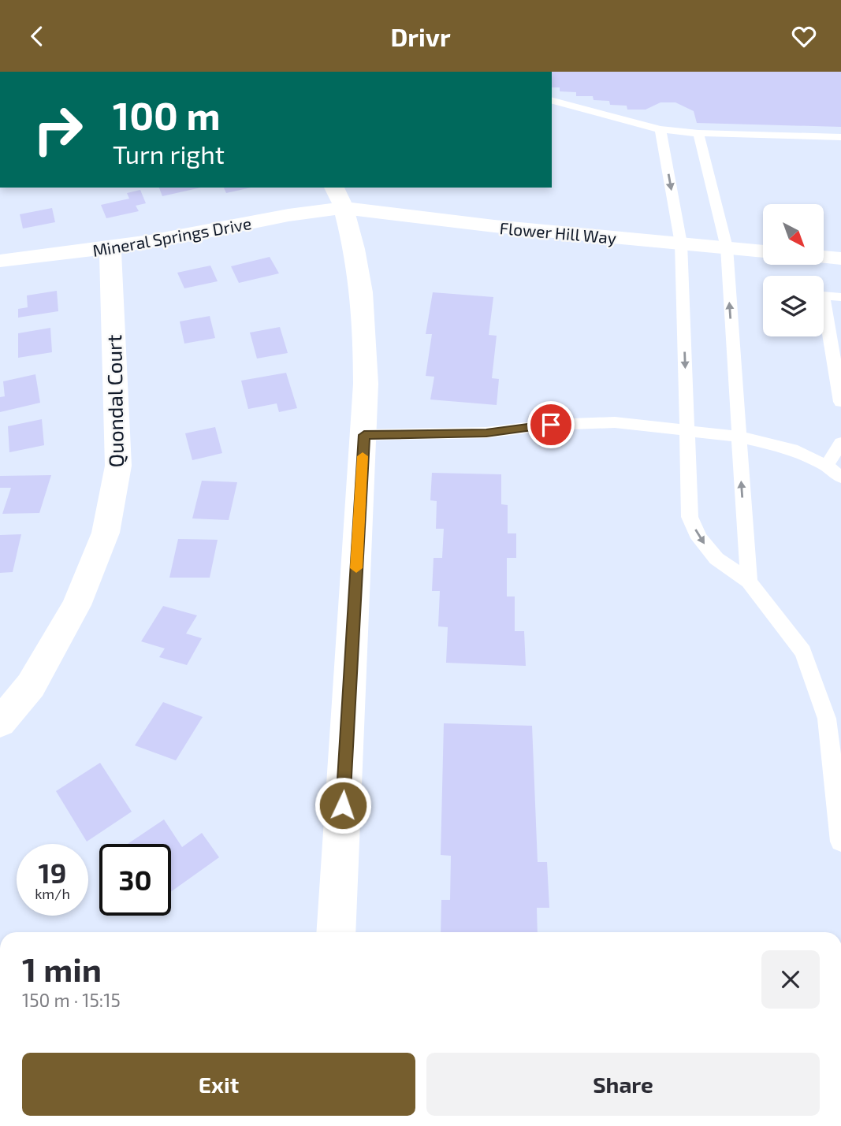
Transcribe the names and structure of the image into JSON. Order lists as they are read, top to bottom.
{
  "streets": {
    "street": ["Flower Hill Way", "Mineral Springs Drive", "Quondal Court"]
  },
  "crossings": [
    ["Flower Hill Way", "Mineral Springs Drive"],
    ["Mineral Springs Drive", "Quondal Court"]
  ],
  "north": "bottom right",
  "page": {
    "header": "Drivr",
    "turn": ["100 m", "Turn right"],
    "speed": "19 km/h",
    "limit": "30",
    "heading": ["1 min", "150 m · 15:15"],
    "buttons": ["Exit", "Share"]
  }
}
